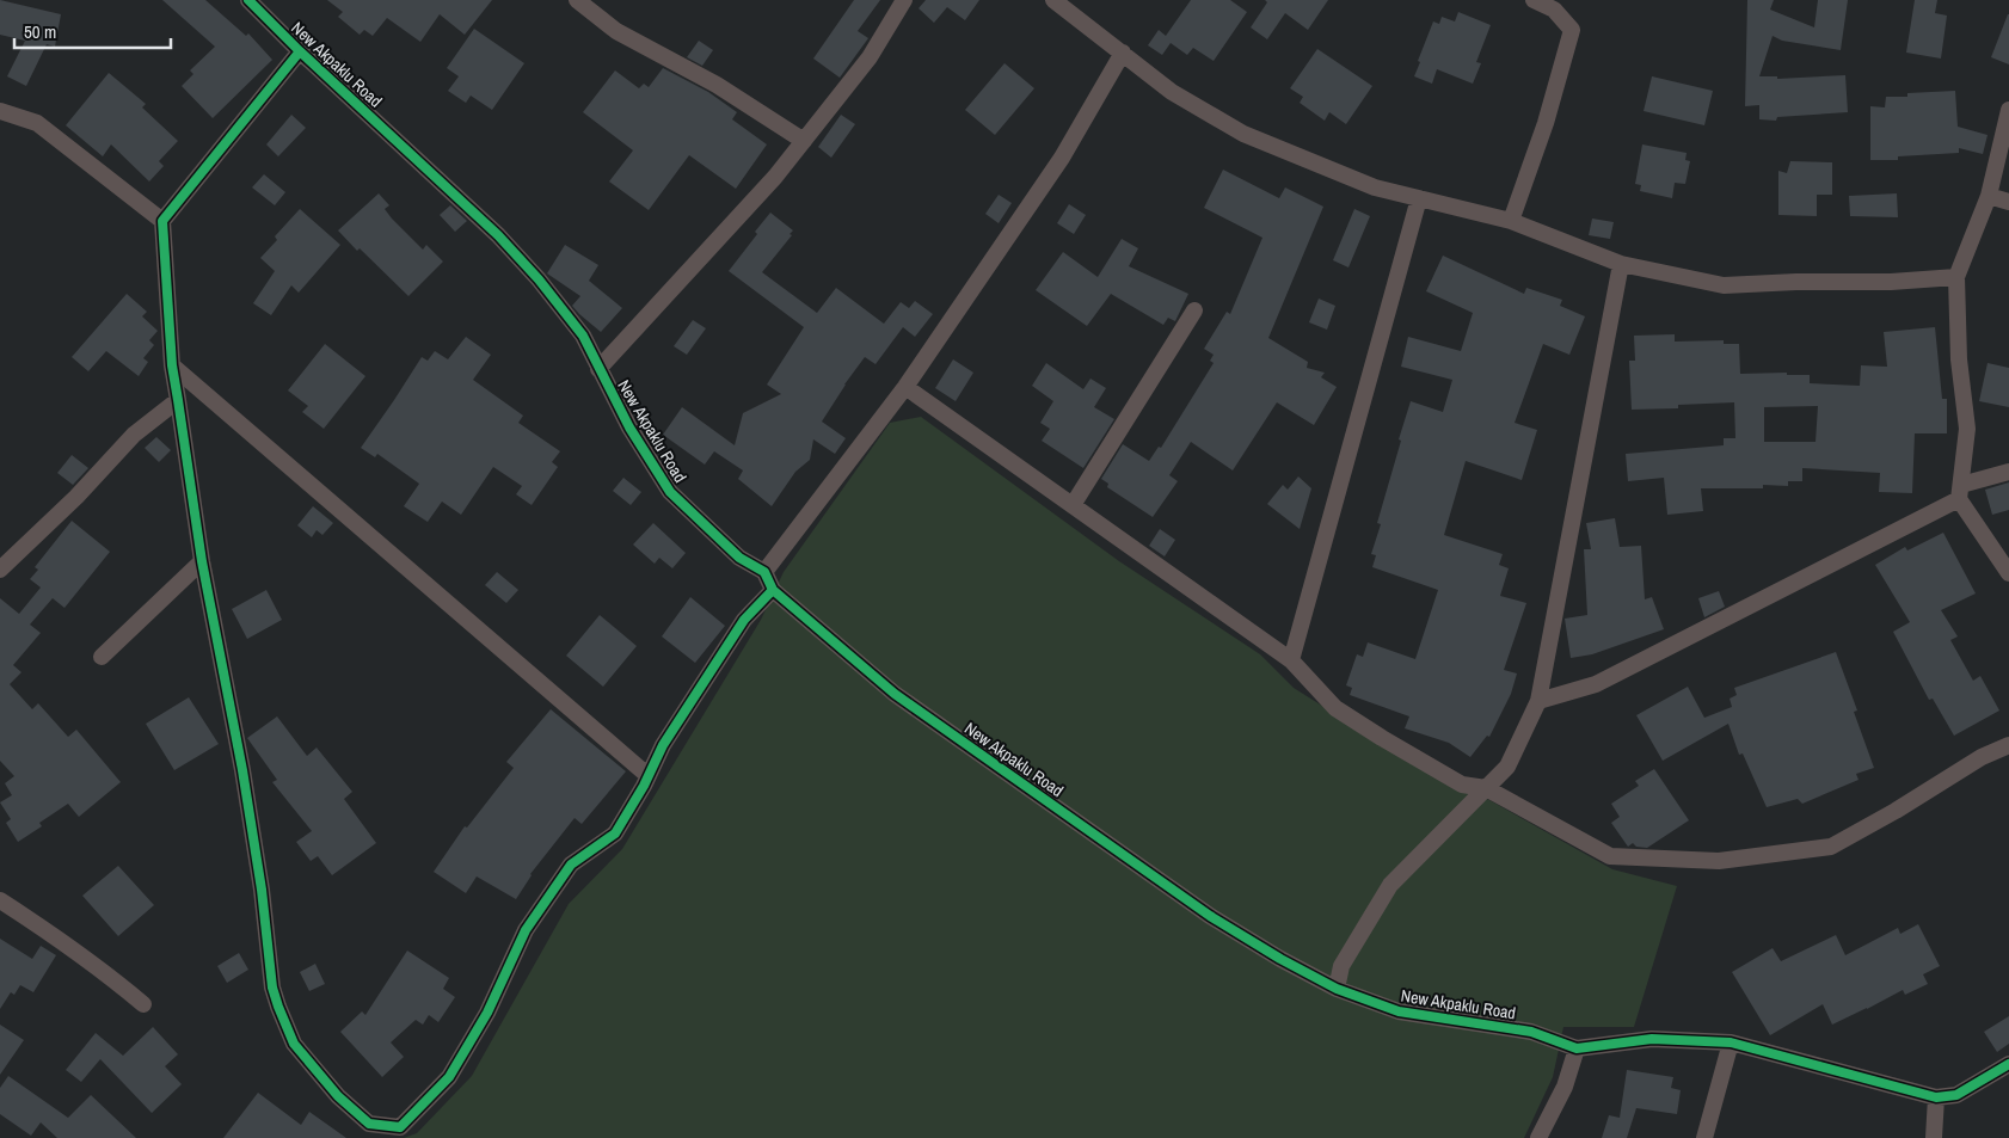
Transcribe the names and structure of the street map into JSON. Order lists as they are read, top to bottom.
{
  "streets": {
    "street": ["New Akpaklu Road"]
  },
  "scale_bar": "50 m"
}
